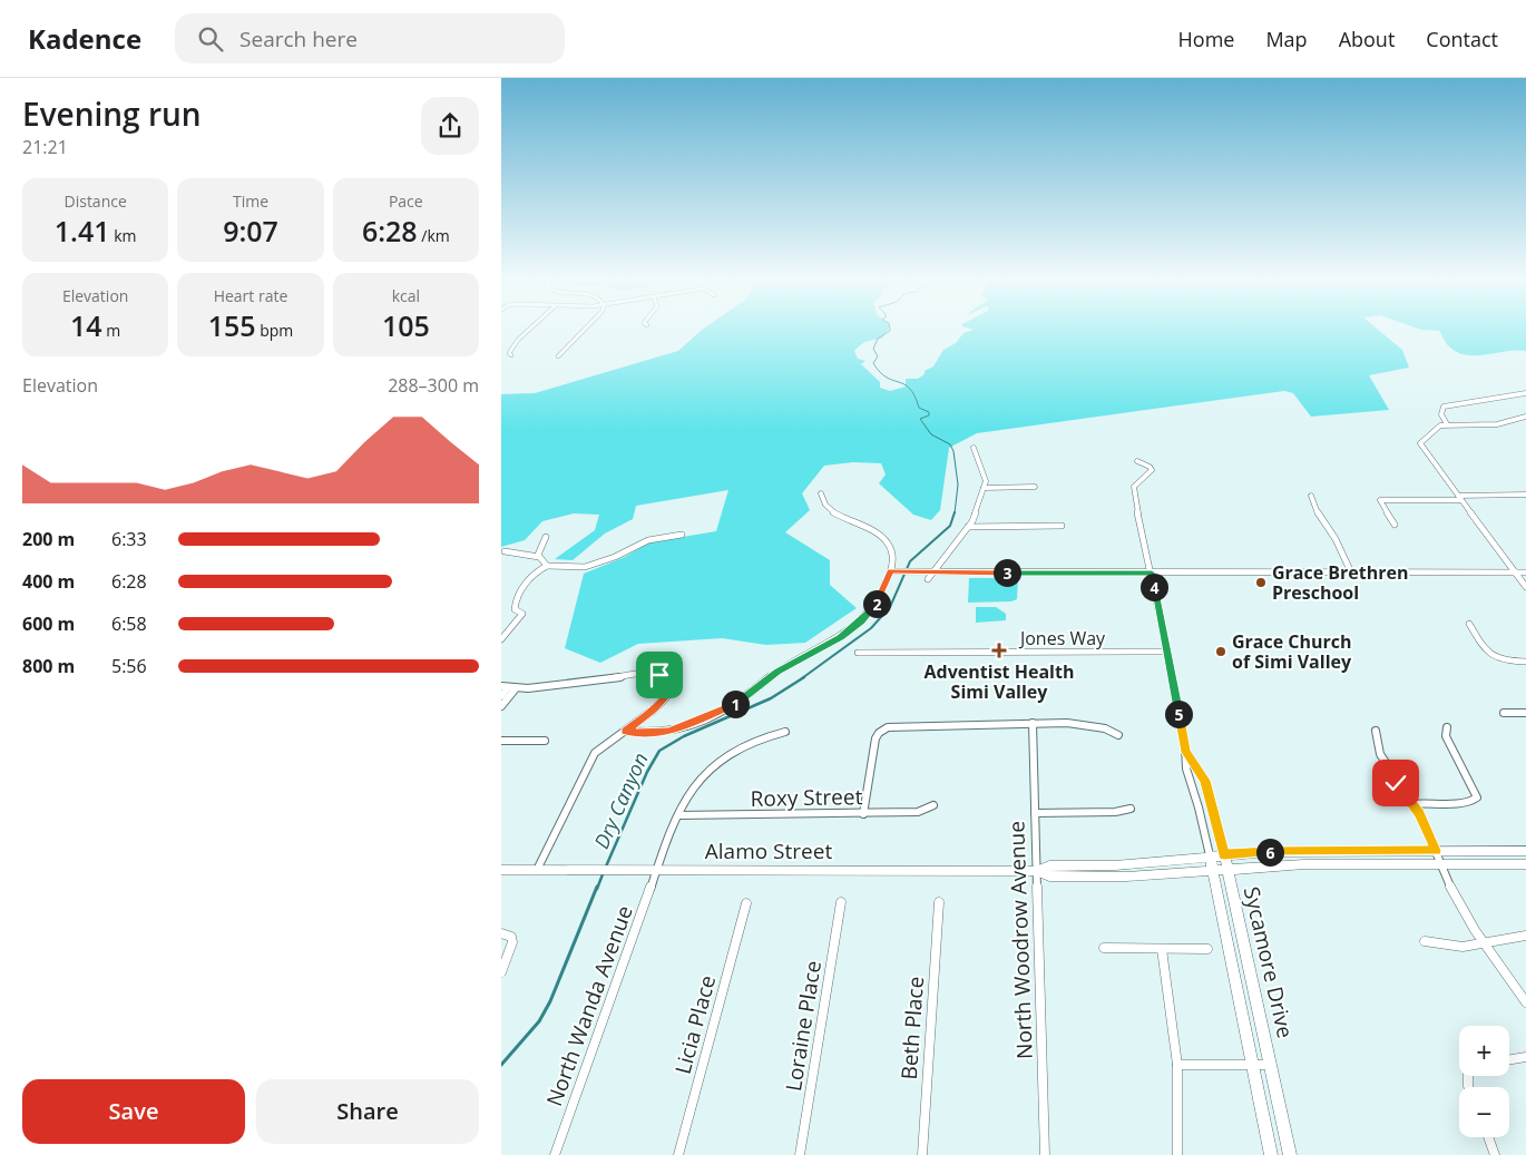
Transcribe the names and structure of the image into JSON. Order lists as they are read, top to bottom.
{
  "streets": {
    "main road": ["Alamo Street", "Sycamore Drive"],
    "street": [
      "Jones Way",
      "Roxy Street",
      "North Woodrow Avenue",
      "North Wanda Avenue",
      "Licia Place",
      "Loraine Place",
      "Beth Place"
    ]
  },
  "crossings": [
    ["Jones Way", "Sycamore Drive"],
    ["Roxy Street", "North Wanda Avenue"],
    ["Alamo Street", "North Woodrow Avenue"],
    ["Alamo Street", "Sycamore Drive"],
    ["Alamo Street", "North Wanda Avenue"]
  ],
  "water": ["Dry Canyon"],
  "places": {
    "other": ["Grace Brethren Preschool", "Grace Church of Simi Valley"],
    "health": ["Adventist Health Simi Valley"]
  },
  "page": {
    "header": "Kadence",
    "search": "Search here",
    "nav": [
      "Home",
      "Map",
      "About",
      "Contact"
    ],
    "heading": ["Evening run", "21:21"],
    "stats": [
      ["Distance", "1.41 km"],
      ["Time", "9:07"],
      ["Pace", "6:28 /km"],
      ["Elevation", "14 m"],
      ["Heart rate", "155 bpm"],
      ["kcal", "105"]
    ],
    "chart": ["Elevation", "288–300 m"],
    "list": [
      {
        "name": "200 m",
        "note": "6:33"
      },
      {
        "name": "400 m",
        "note": "6:28"
      },
      {
        "name": "600 m",
        "note": "6:58"
      },
      {
        "name": "800 m",
        "note": "5:56"
      }
    ],
    "pins": [
      "3",
      "4",
      "2",
      "1",
      "5",
      "6"
    ],
    "map_buttons": ["+", "−"],
    "buttons": ["Save", "Share"]
  }
}
